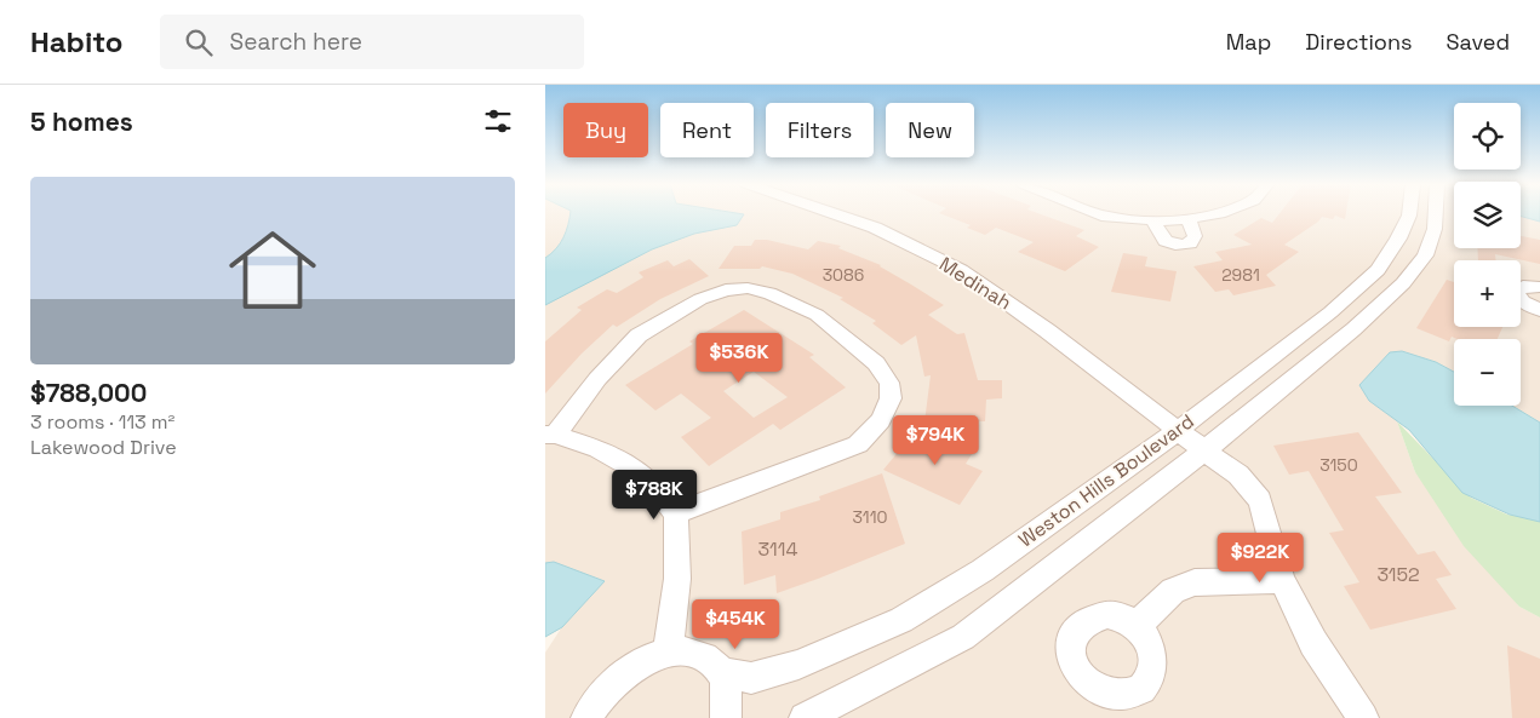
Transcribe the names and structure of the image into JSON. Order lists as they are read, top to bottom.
{
  "streets": {
    "street": ["Medinah", "Weston Hills Boulevard"]
  },
  "crossings": [
    ["Medinah", "Weston Hills Boulevard"]
  ],
  "house_numbers": [
    "3086",
    "2981",
    "3150",
    "3110",
    "3114",
    "3152"
  ],
  "page": {
    "header": "Habito",
    "search": "Search here",
    "nav": ["Map", "Directions", "Saved"],
    "heading": "5 homes",
    "map_buttons": ["+", "−"],
    "chip": [
      "Buy",
      "Rent",
      "Filters",
      "New"
    ],
    "list": [
      {
        "name": "$788,000",
        "note": "3 rooms · 113 m² · Lakewood Drive"
      }
    ],
    "price": [
      "$536K",
      "$794K",
      "$788K",
      "$922K",
      "$454K"
    ]
  }
}
